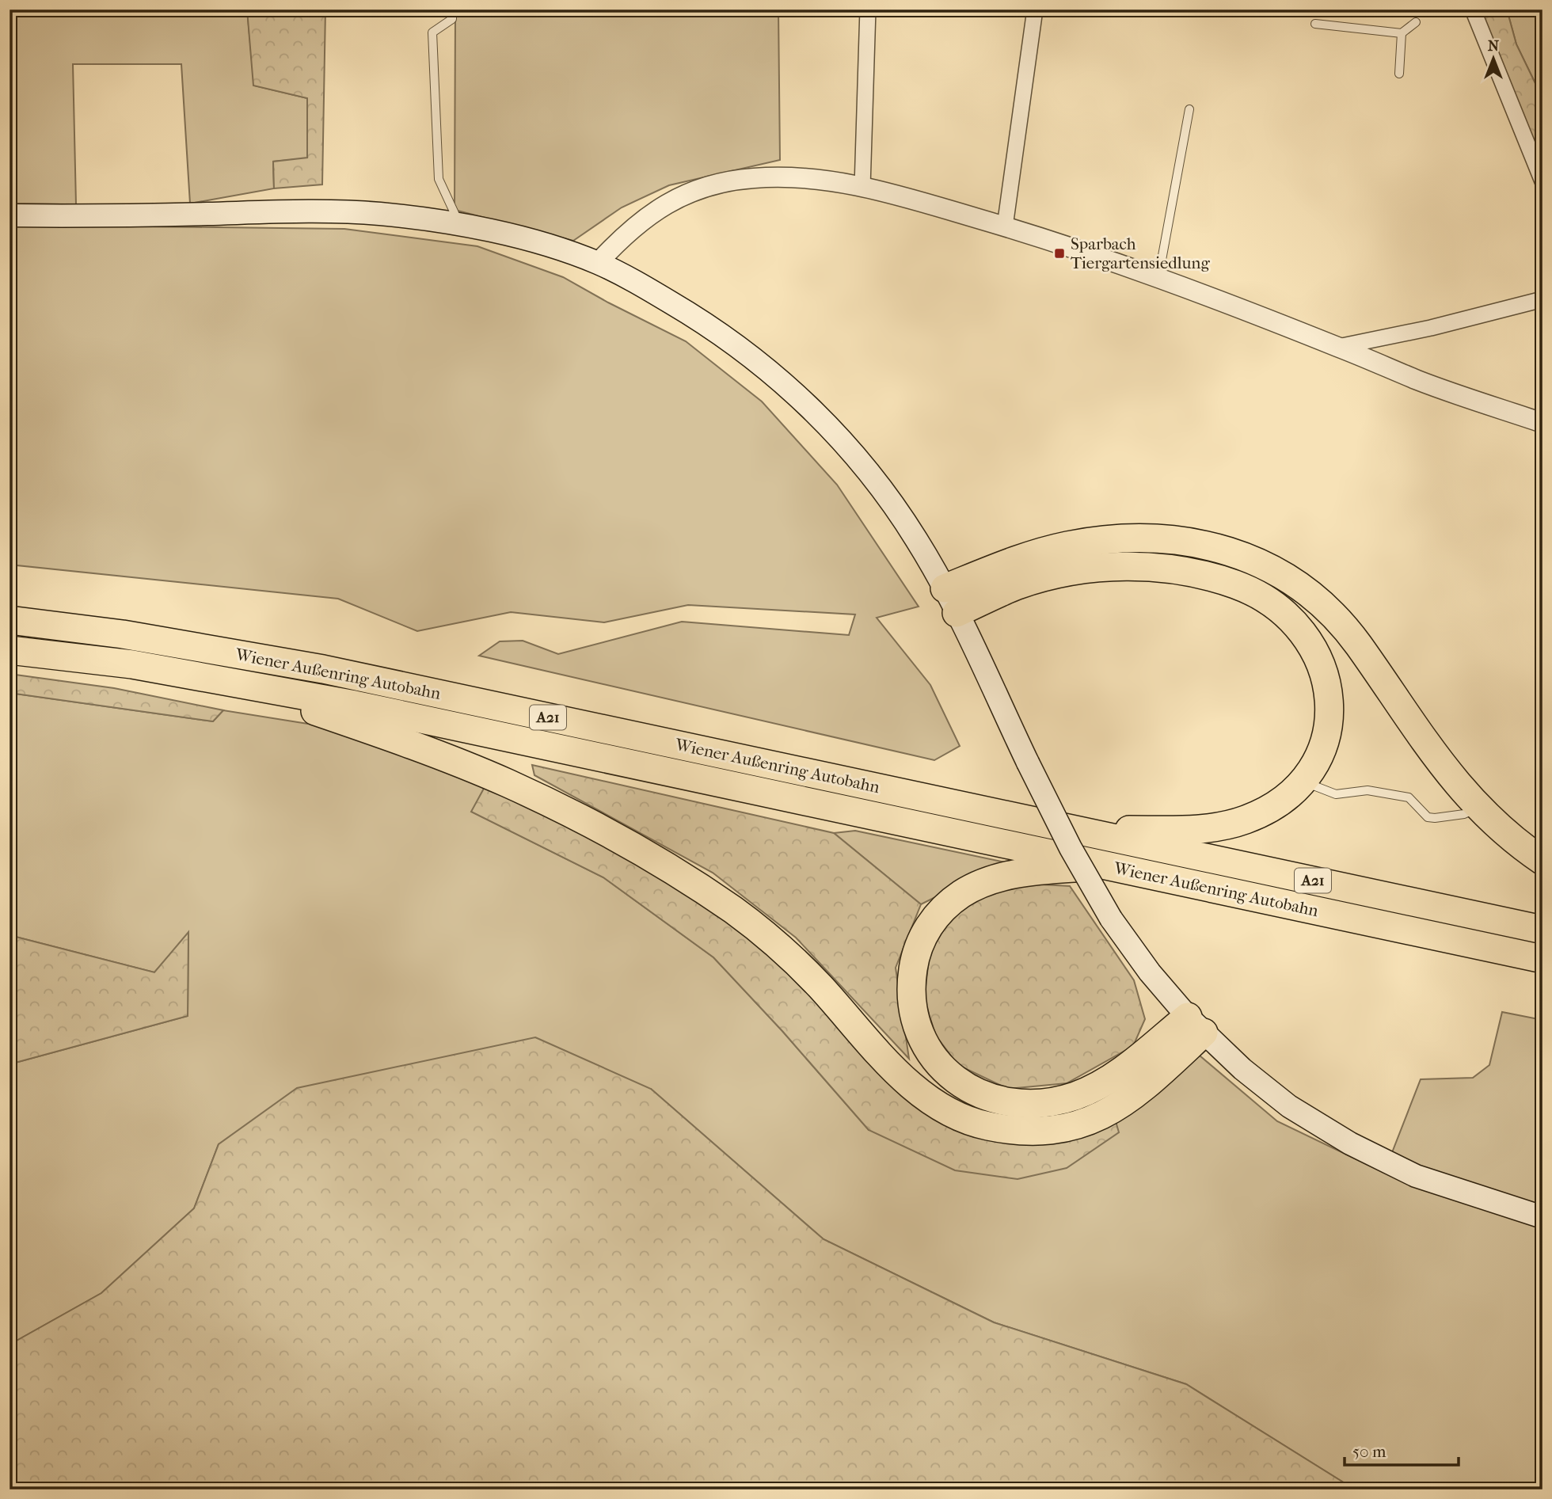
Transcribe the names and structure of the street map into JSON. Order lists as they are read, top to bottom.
{
  "streets": {
    "highway": ["Wiener Außenring Autobahn", "A21"]
  },
  "places": {
    "transit": ["Sparbach Tiergartensiedlung"]
  },
  "scale_bar": "50 m",
  "north": "top"
}
